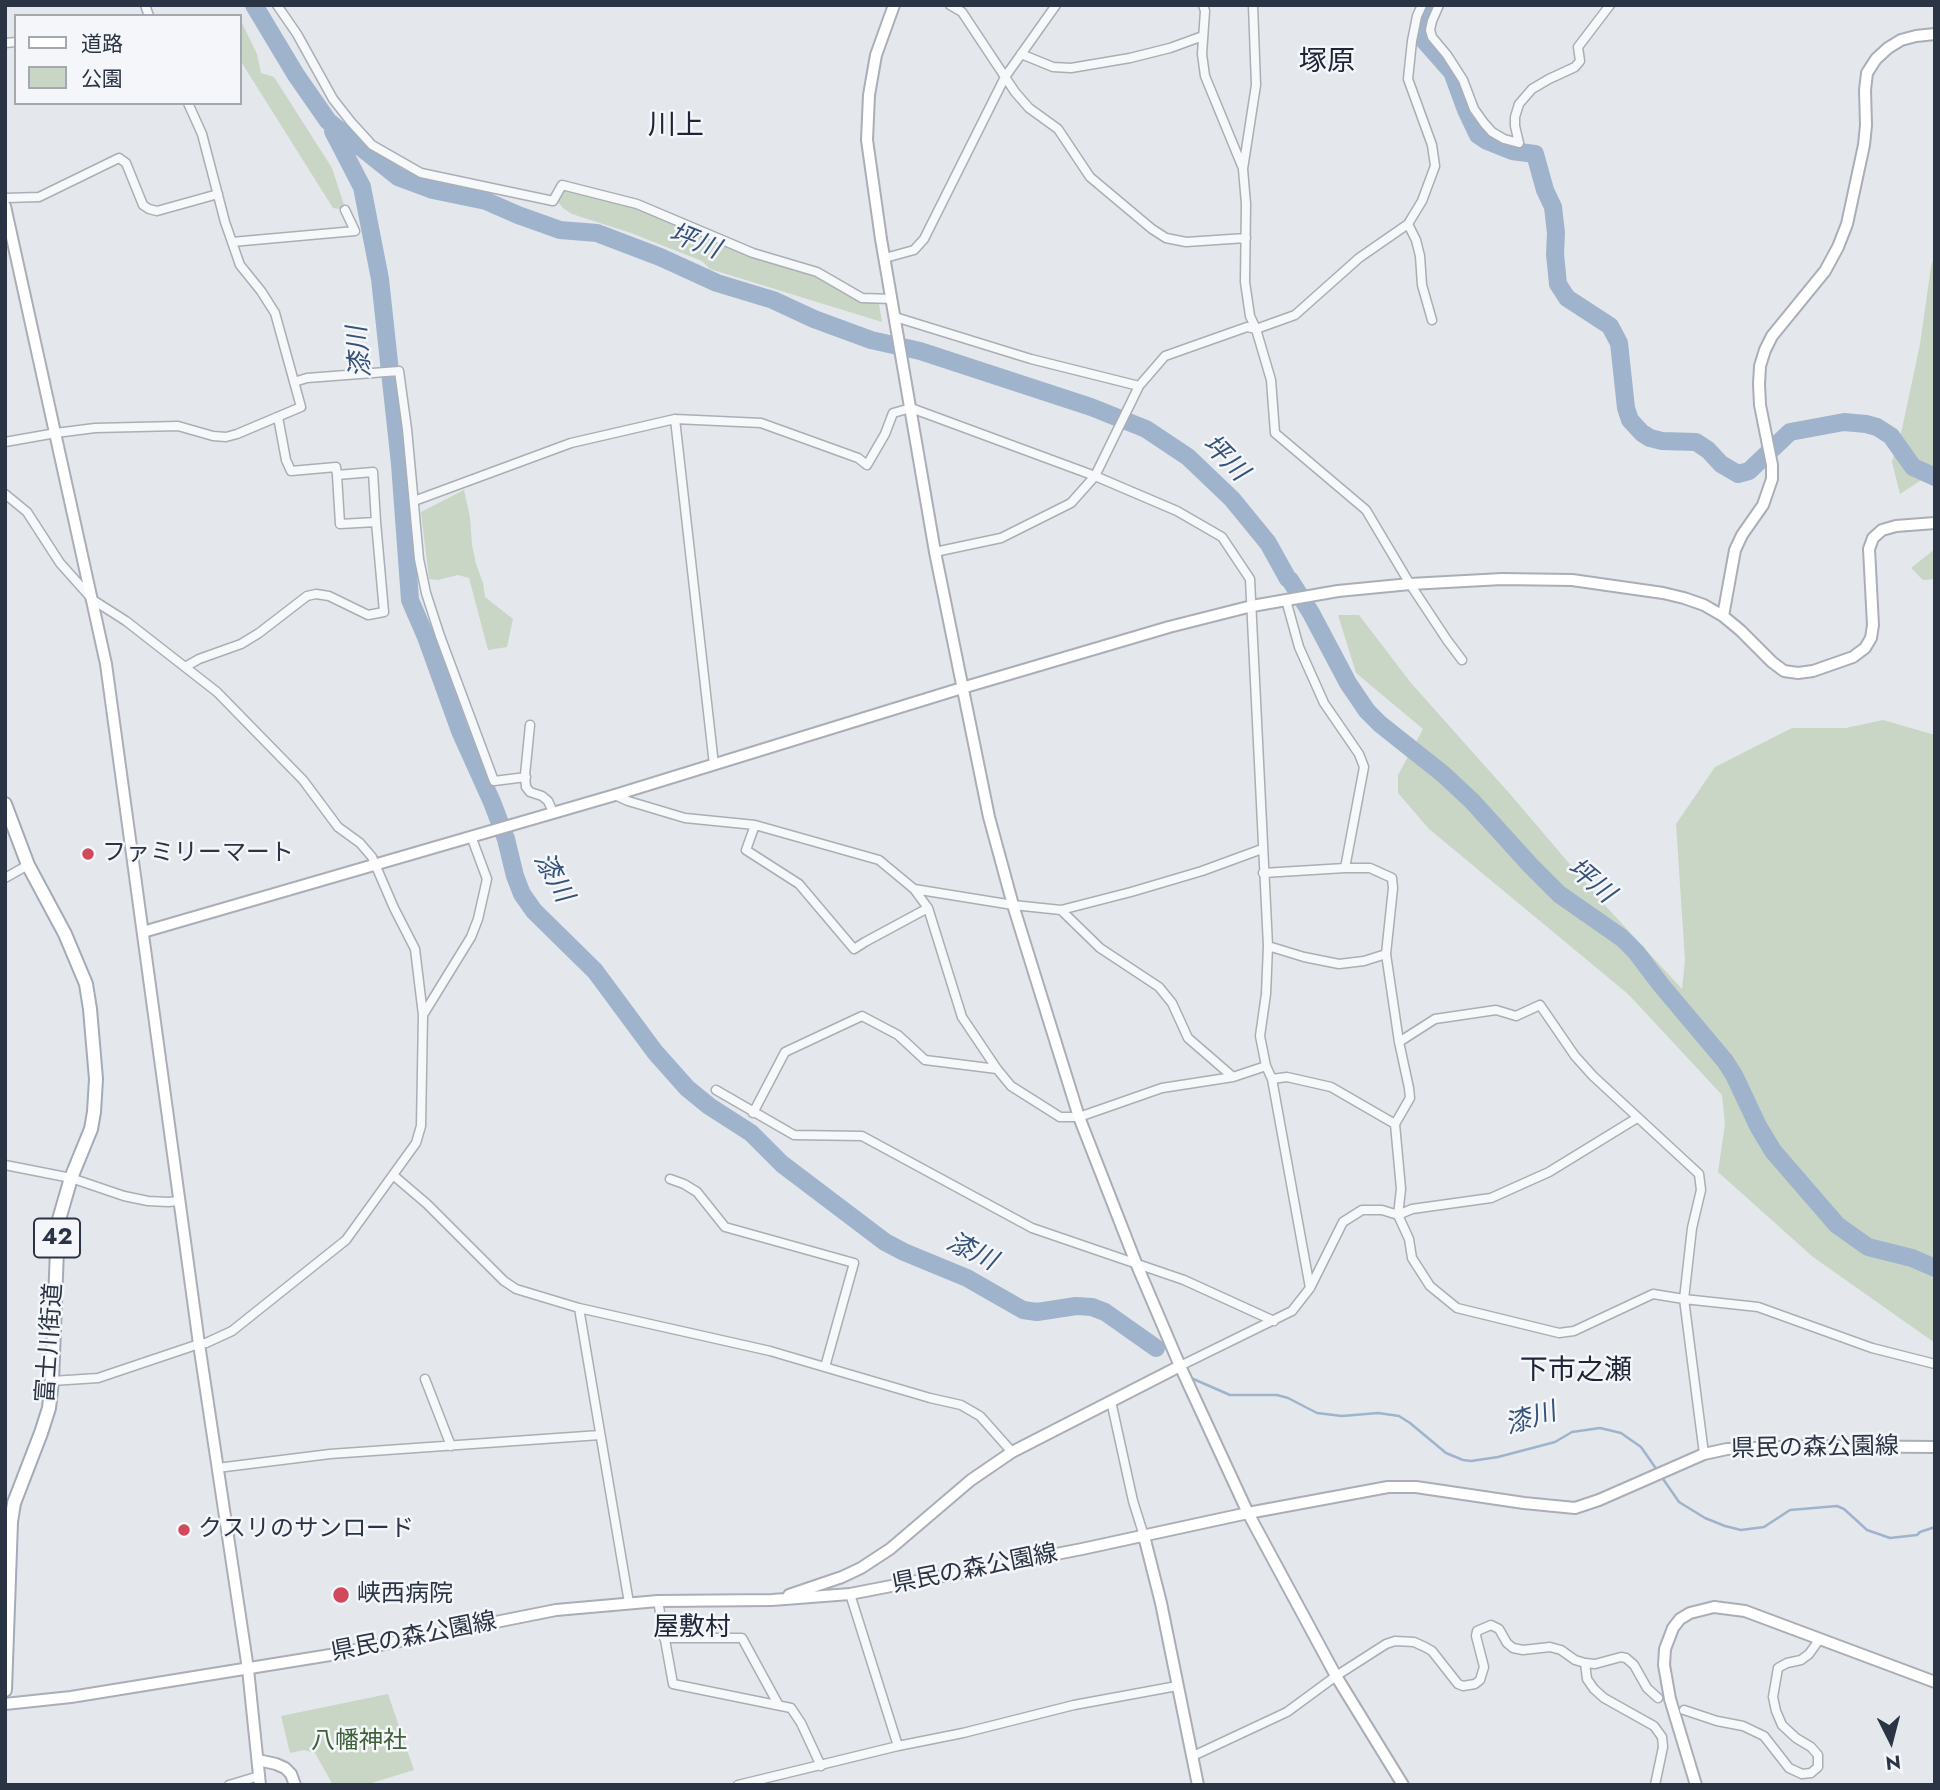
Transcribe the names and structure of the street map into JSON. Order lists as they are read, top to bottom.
{
  "streets": {
    "main road": ["42", "富士川街道"],
    "street": ["県民の森公園線"]
  },
  "districts": [
    "塚原",
    "川上",
    "下市之瀬",
    "屋敷村"
  ],
  "water": ["坪川", "漆川"],
  "parks": ["八幡神社"],
  "places": ["ファミリーマート", "クスリのサンロード", "峡西病院"],
  "legend": ["道路", "公園"],
  "north": "bottom"
}
